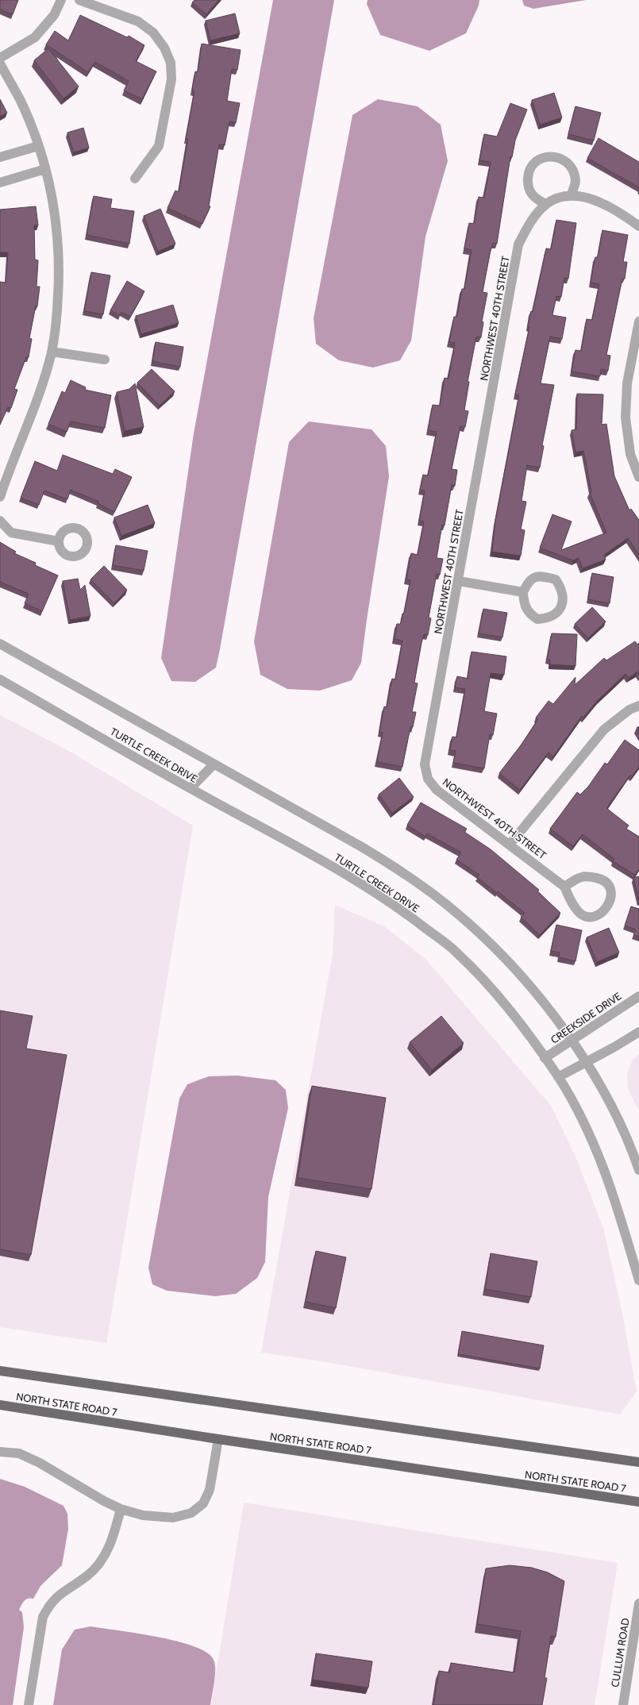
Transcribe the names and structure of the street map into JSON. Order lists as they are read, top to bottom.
{
  "streets": {
    "main road": ["NORTH STATE ROAD 7"],
    "street": [
      "NORTHWEST 40TH STREET",
      "TURTLE CREEK DRIVE",
      "CREEKSIDE DRIVE",
      "CULLUM ROAD"
    ]
  },
  "crossings": [
    ["TURTLE CREEK DRIVE", "CREEKSIDE DRIVE"]
  ]
}
